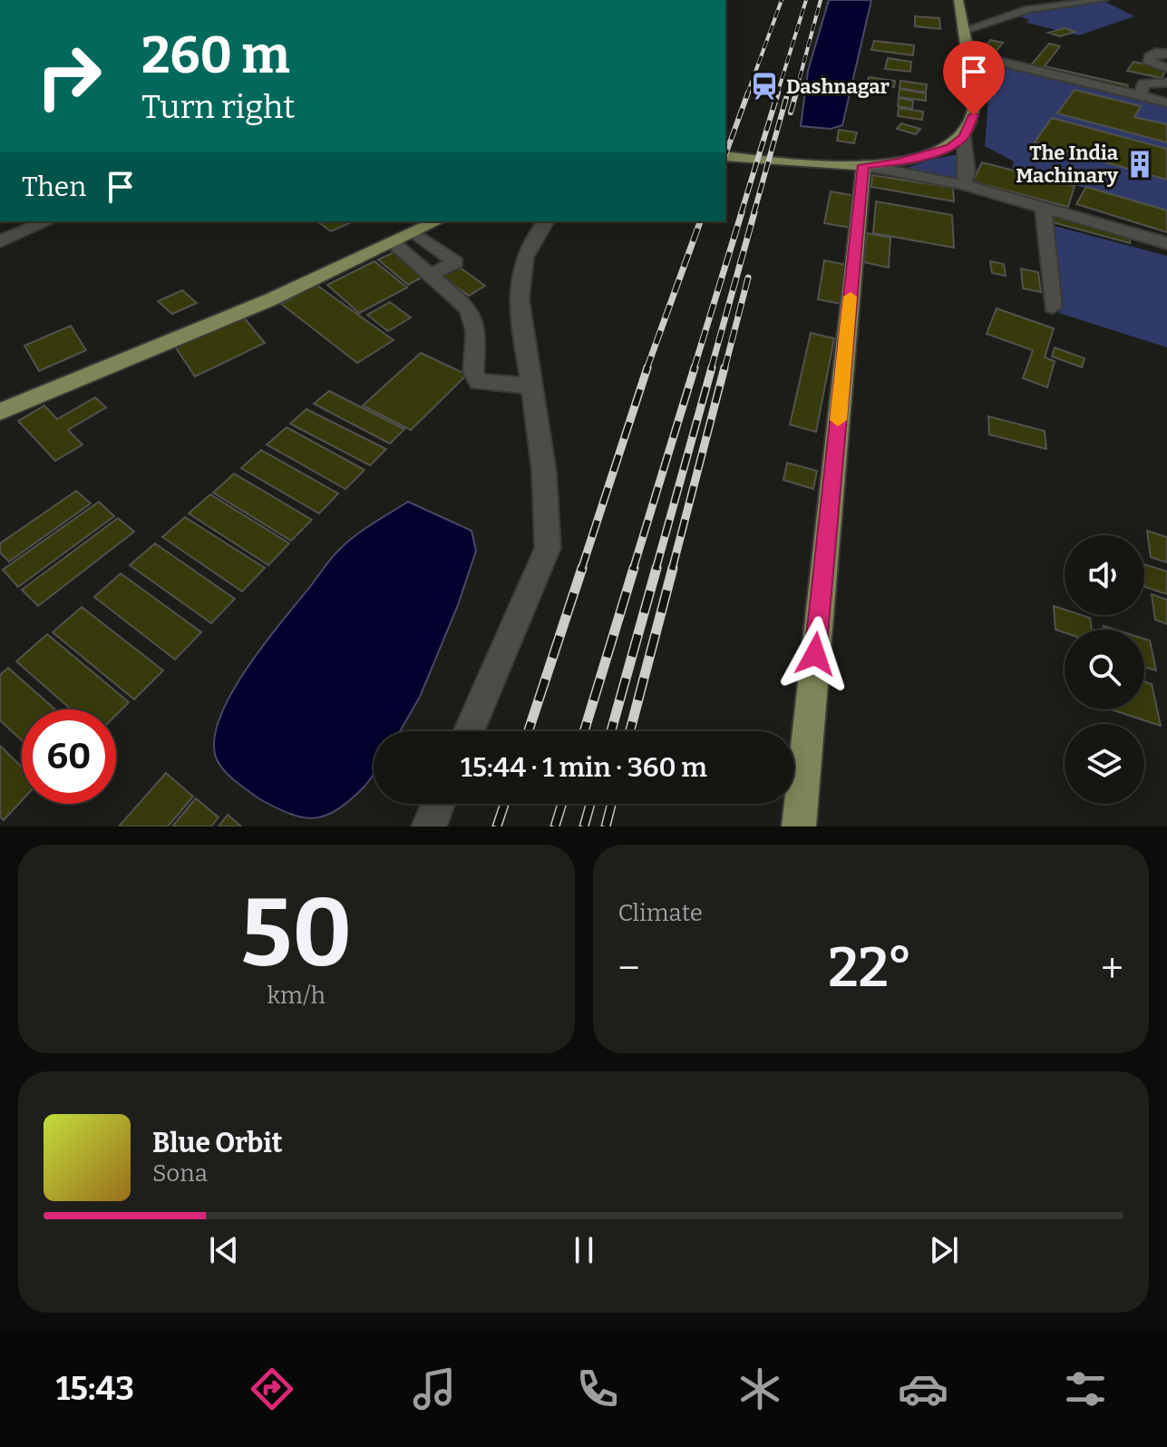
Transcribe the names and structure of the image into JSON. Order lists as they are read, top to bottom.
{
  "places": {
    "station": ["Dashnagar"],
    "building": ["The India Machinary"]
  },
  "page": {
    "turn": ["260 m", "Turn right"],
    "then": "Then",
    "limit": "60",
    "trip": "15:44 · 1 min · 360 m",
    "tile": [
      ["50", "km/h"],
      "Climate"
    ],
    "heat": ["−", "22°", "+"],
    "song": ["Blue Orbit", "Sona"],
    "tabs": "15:43"
  }
}
